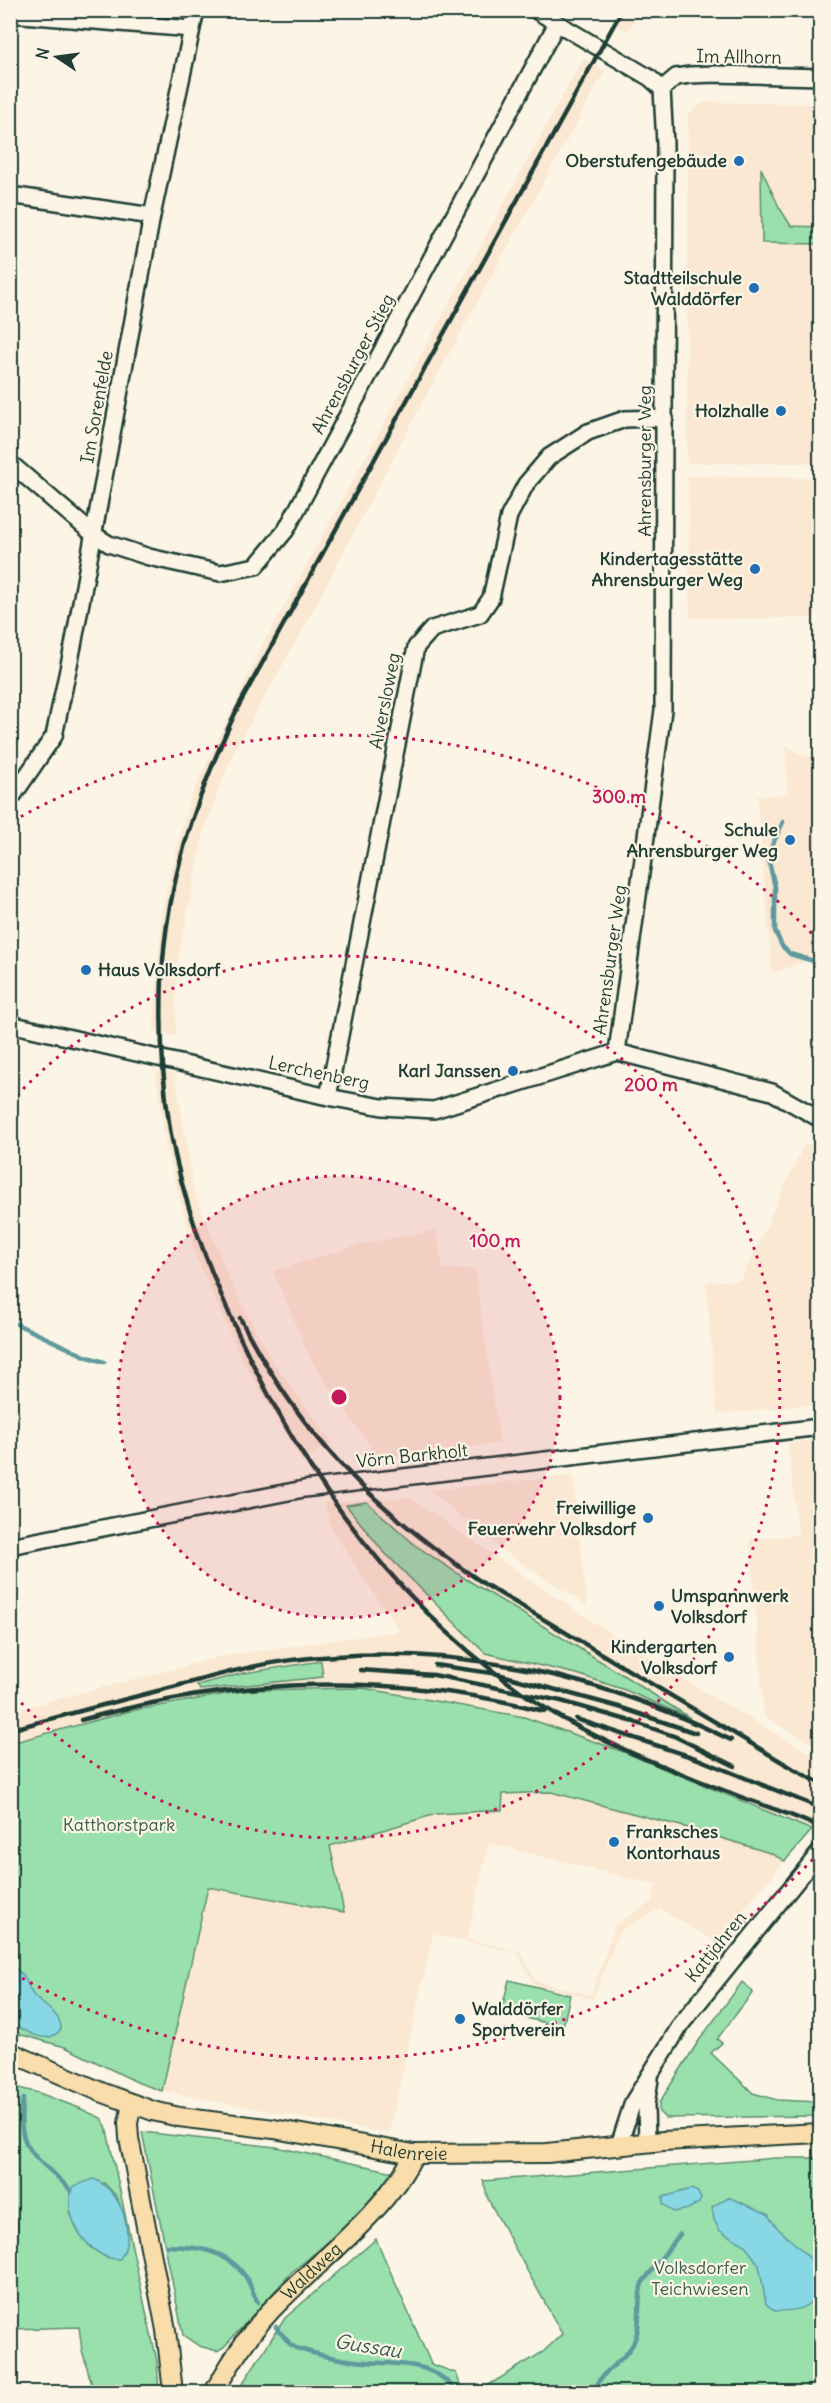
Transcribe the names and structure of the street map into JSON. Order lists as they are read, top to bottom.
{
  "streets": {
    "main road": ["Halenreie", "Waldweg"],
    "street": [
      "Im Allhorn",
      "Ahrensburger Stieg",
      "Im Sorenfelde",
      "Ahrensburger Weg",
      "Alversloweg",
      "Lerchenberg",
      "Vörn Barkholt",
      "Kattjahren"
    ]
  },
  "crossings": [
    ["Im Allhorn", "Ahrensburger Weg"],
    ["Ahrensburger Stieg", "Im Sorenfelde"],
    ["Ahrensburger Weg", "Alversloweg"],
    ["Ahrensburger Weg", "Lerchenberg"],
    ["Alversloweg", "Lerchenberg"],
    ["Kattjahren", "Halenreie"],
    ["Halenreie", "Waldweg"]
  ],
  "water": ["Gussau"],
  "parks": ["Katthorstpark", "Volksdorfer Teichwiesen"],
  "places": [
    "Oberstufengebäude",
    "Stadtteilschule Walddörfer",
    "Holzhalle",
    "Kindertagesstätte Ahrensburger Weg",
    "Schule Ahrensburger Weg",
    "Haus Volksdorf",
    "Karl Janssen",
    "Freiwillige Feuerwehr Volksdorf",
    "Umspannwerk Volksdorf",
    "Kindergarten Volksdorf",
    "Franksches Kontorhaus",
    "Walddörfer Sportverein"
  ],
  "north": "left",
  "rings": ["300 m", "200 m", "100 m"]
}
